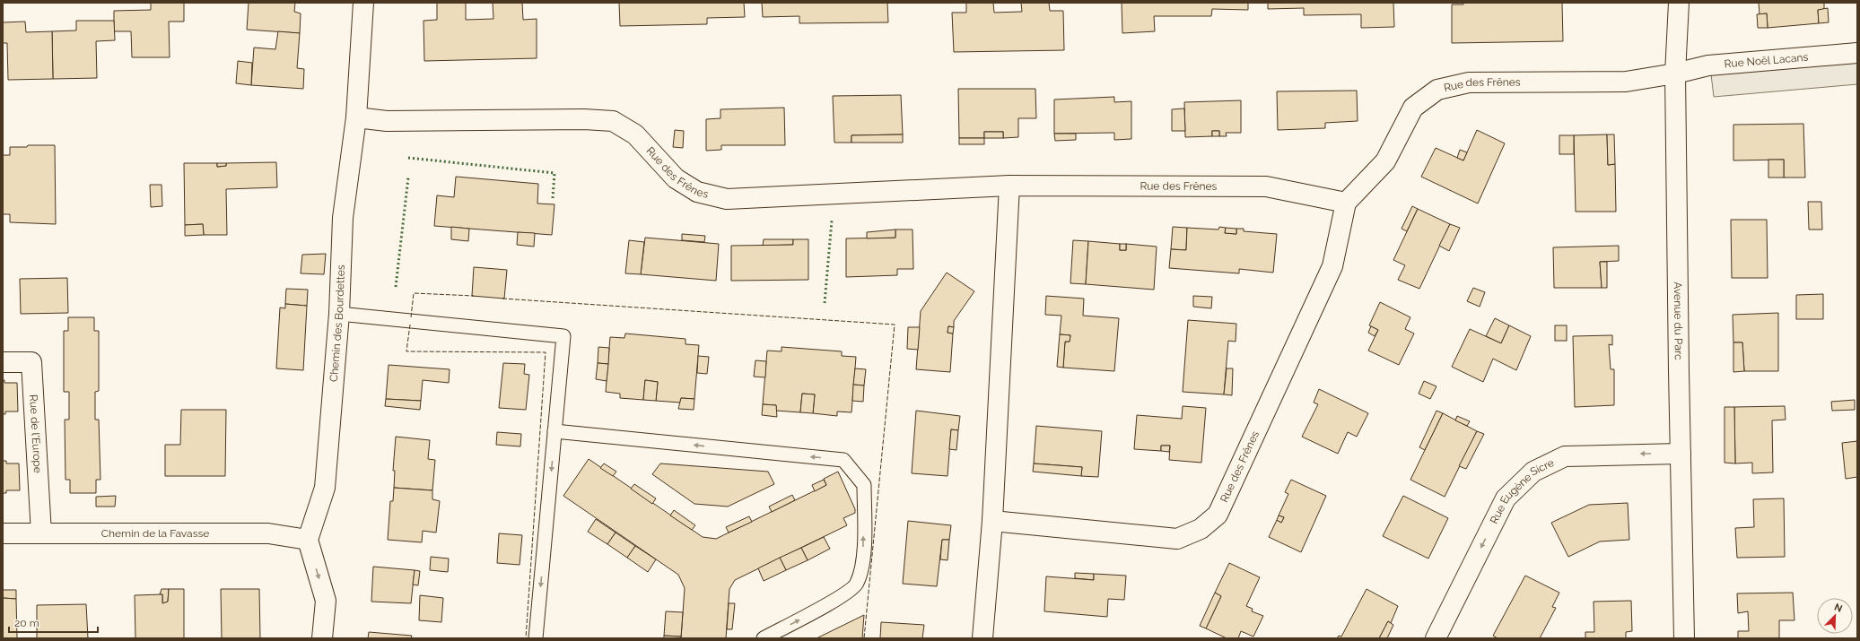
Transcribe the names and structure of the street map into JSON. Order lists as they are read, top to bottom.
{
  "streets": {
    "street": [
      "Rue Noël Lacans",
      "Rue des Frênes",
      "Avenue du Parc",
      "Chemin des Bourdettes",
      "Rue de l'Europe",
      "Rue Eugène Sicre",
      "Chemin de la Favasse"
    ]
  },
  "crossings": [
    ["Rue Noël Lacans", "Rue des Frênes"],
    ["Rue Noël Lacans", "Avenue du Parc"],
    ["Rue des Frênes", "Avenue du Parc"],
    ["Rue des Frênes", "Chemin des Bourdettes"],
    ["Avenue du Parc", "Rue Eugène Sicre"],
    ["Chemin des Bourdettes", "Chemin de la Favasse"],
    ["Rue de l'Europe", "Chemin de la Favasse"]
  ],
  "one_way": ["Rue Eugène Sicre"],
  "scale_bar": "20 m",
  "north": "top right"
}
